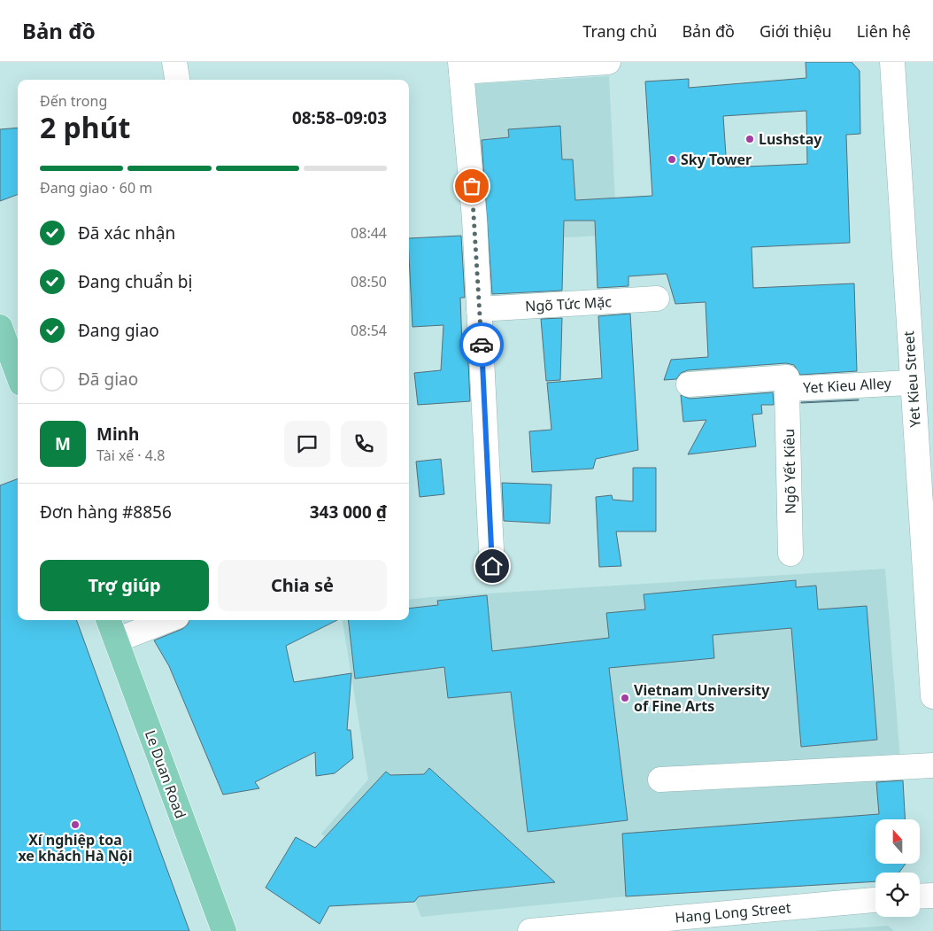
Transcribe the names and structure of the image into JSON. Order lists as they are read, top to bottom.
{
  "streets": {
    "main road": ["Le Duan Road"],
    "street": [
      "Ngõ Tức Mặc",
      "Yet Kieu Street",
      "Yet Kieu Alley",
      "Ngõ Yết Kiêu",
      "Hang Long Street"
    ]
  },
  "crossings": [
    ["Yet Kieu Street", "Yet Kieu Alley"],
    ["Yet Kieu Alley", "Ngõ Yết Kiêu"]
  ],
  "places": [
    "Lushstay",
    "Sky Tower",
    "Vietnam University of Fine Arts",
    "Xí nghiệp toa xe khách Hà Nội"
  ],
  "north": "top",
  "page": {
    "header": "Bản đồ",
    "nav": [
      "Trang chủ",
      "Bản đồ",
      "Giới thiệu",
      "Liên hệ"
    ],
    "heading": ["2 phút", "Đến trong", "08:58–09:03"],
    "panel": [
      "Minh",
      "Tài xế · 4.8",
      "Đơn hàng #8856",
      "343 000 ₫"
    ],
    "bar": "Đang giao · 60 m",
    "list": [
      ["Đã xác nhận", "08:44"],
      ["Đang chuẩn bị", "08:50"],
      ["Đang giao", "08:54"],
      "Đã giao"
    ],
    "round": "M",
    "buttons": ["Trợ giúp", "Chia sẻ"]
  }
}
